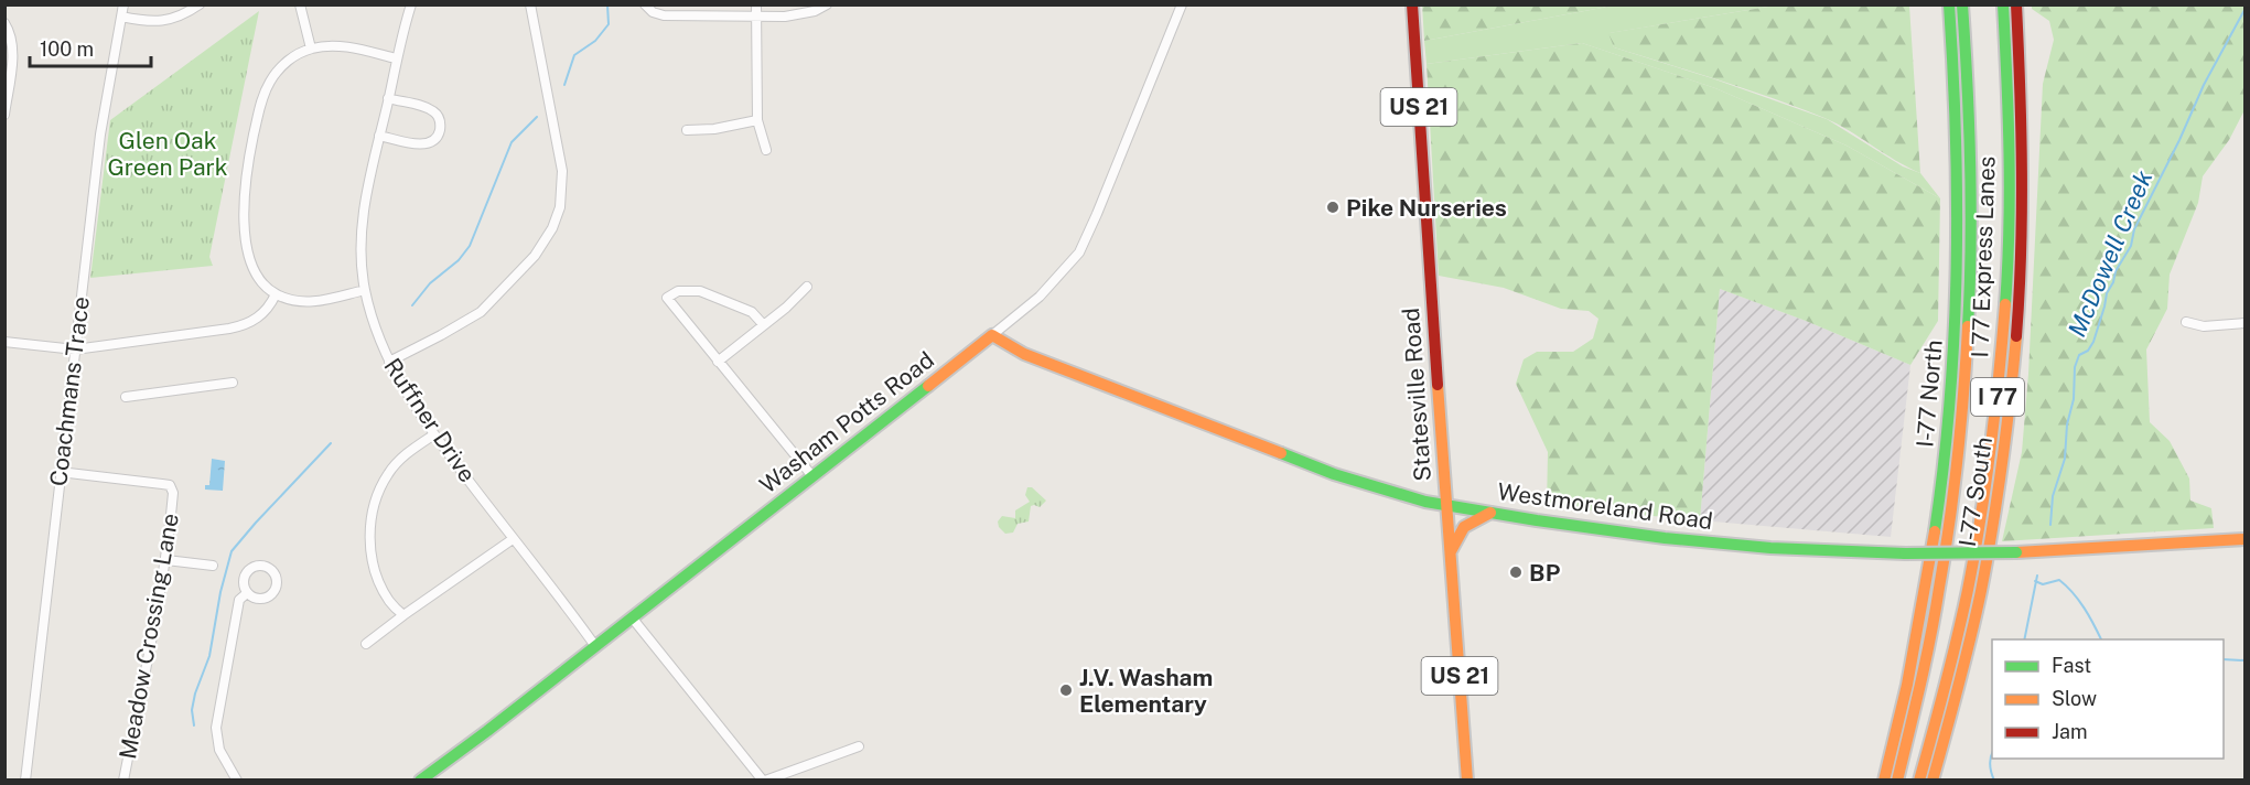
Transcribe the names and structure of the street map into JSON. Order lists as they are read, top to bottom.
{
  "streets": {
    "main road": [
      "US 21",
      "I 77 Express Lanes",
      "I-77 North",
      "Statesville Road",
      "I 77",
      "Washam Potts Road",
      "I-77 South",
      "Westmoreland Road"
    ],
    "street": ["Coachmans Trace", "Ruffner Drive", "Meadow Crossing Lane"]
  },
  "crossings": [
    ["Coachmans Trace", "Meadow Crossing Lane"],
    ["Statesville Road", "Westmoreland Road"],
    ["Ruffner Drive", "Washam Potts Road"],
    ["Washam Potts Road", "Westmoreland Road"]
  ],
  "water": ["McDowell Creek"],
  "parks": ["Glen Oak Green Park"],
  "places": ["Pike Nurseries", "BP", "J.V. Washam Elementary"],
  "legend": ["Fast", "Slow", "Jam"],
  "scale_bar": "100 m"
}
